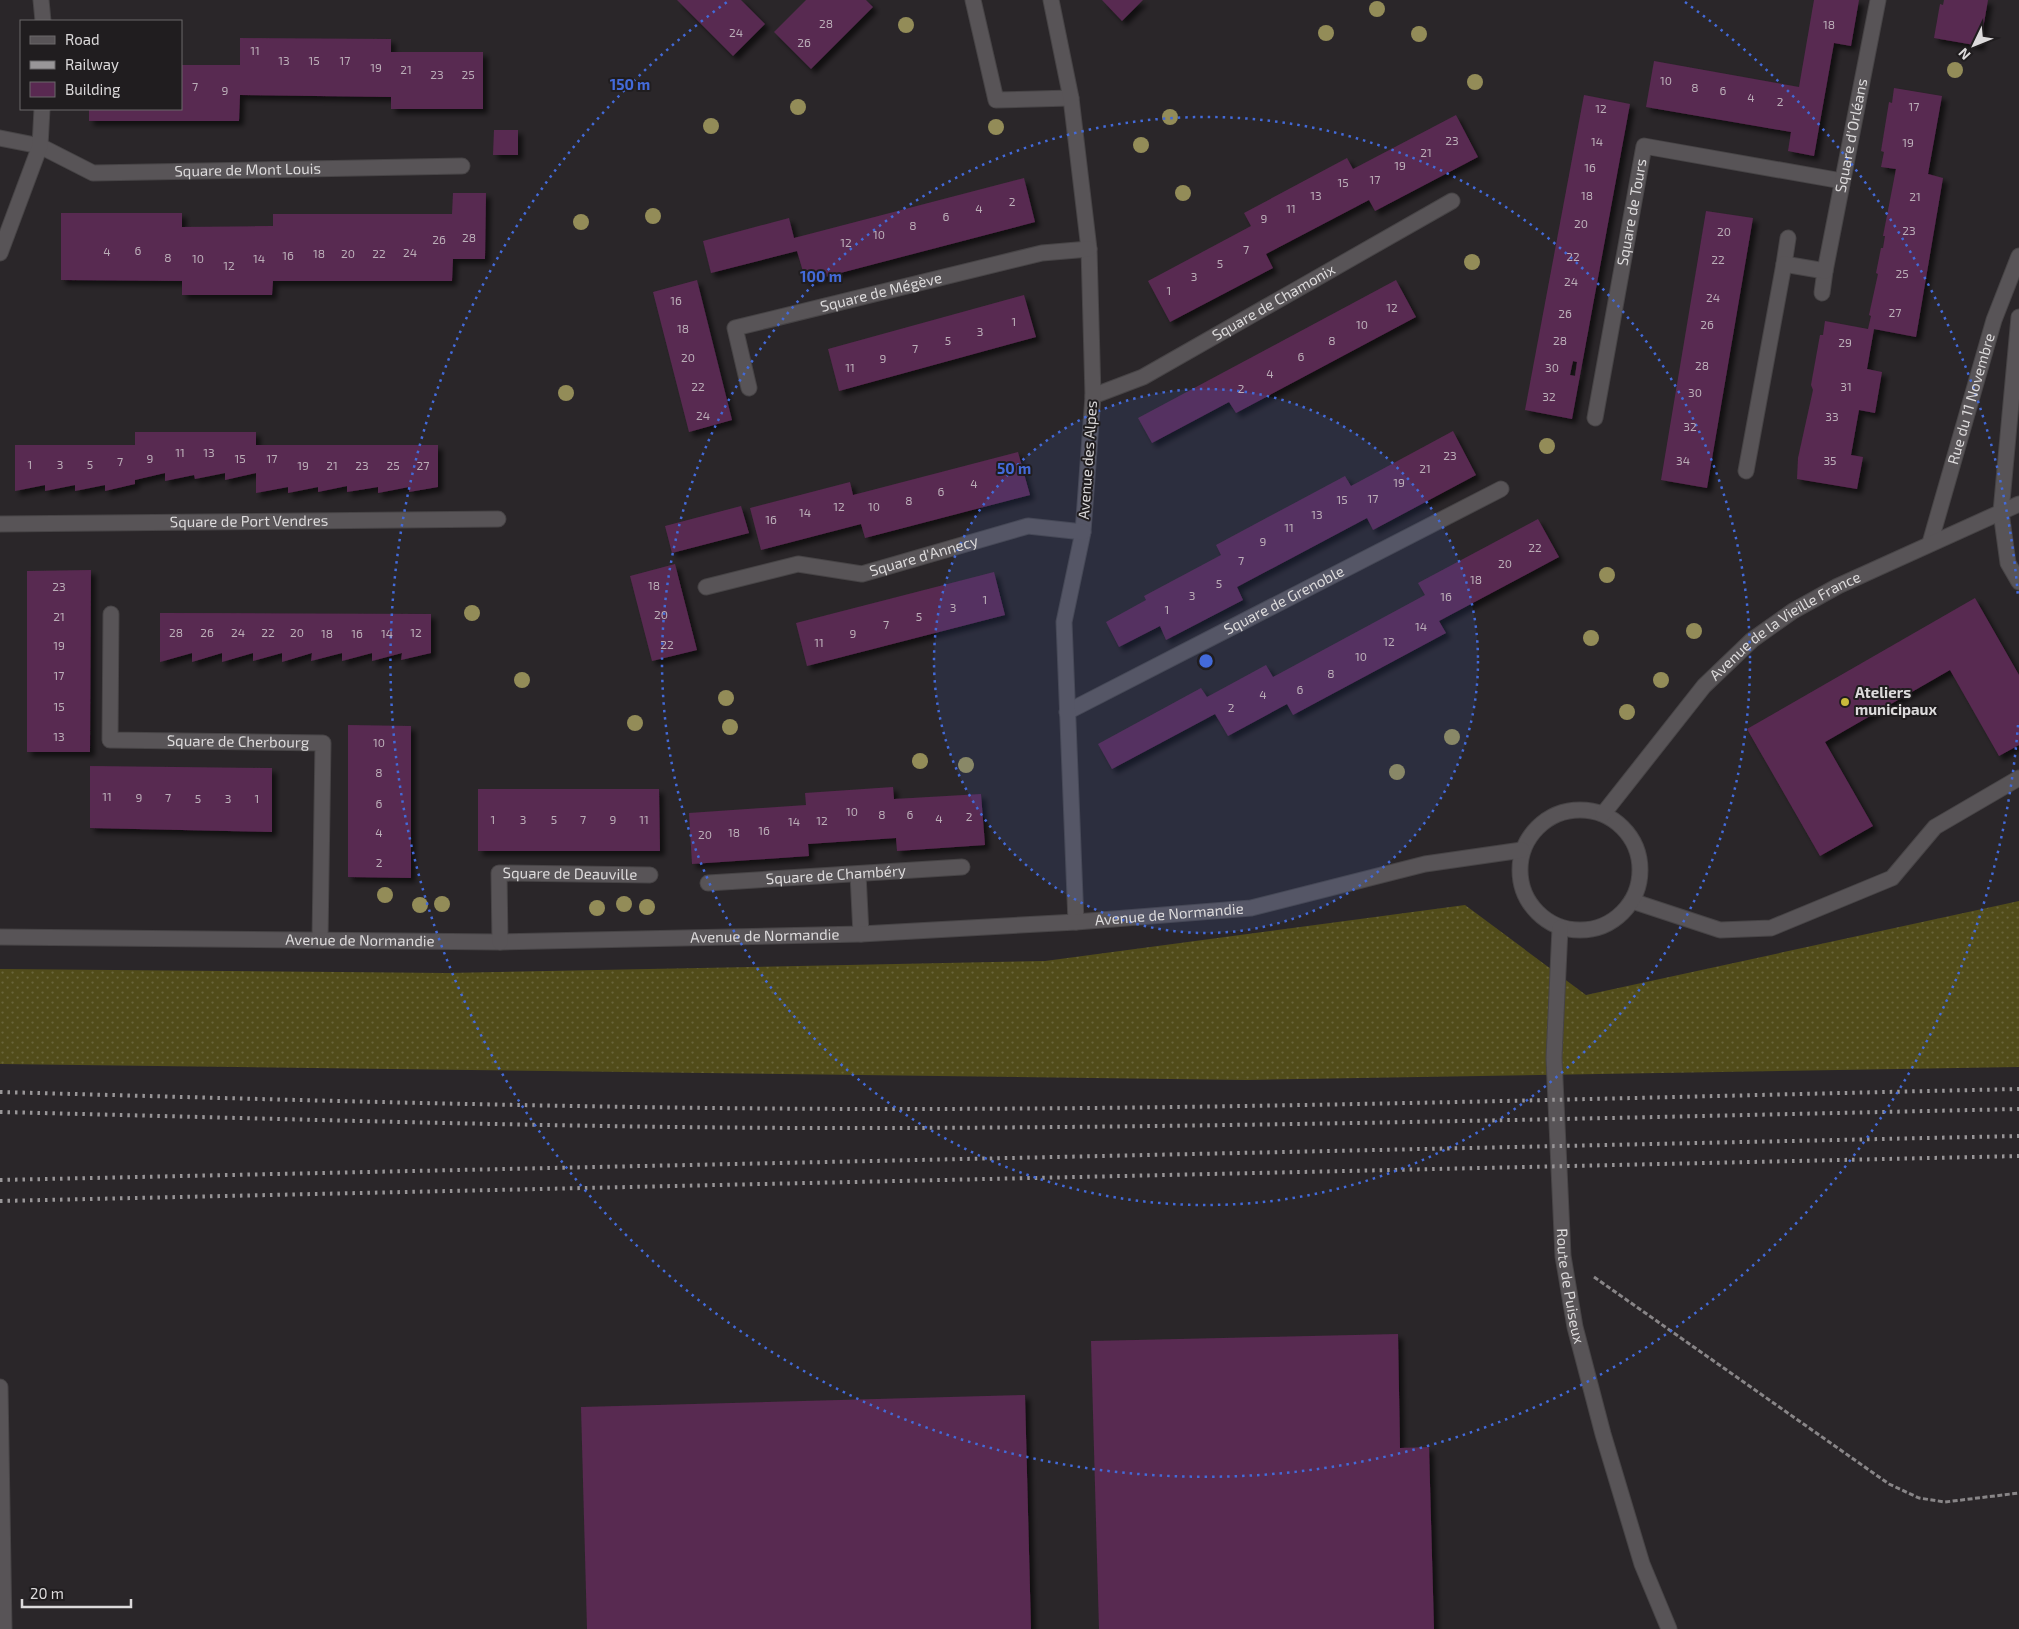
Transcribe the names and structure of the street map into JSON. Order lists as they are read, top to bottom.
{
  "streets": {
    "street": [
      "Square d'Orléans",
      "Square de Mont Louis",
      "Square de Tours",
      "Square de Mégève",
      "Square de Chamonix",
      "Rue du 11 Novembre",
      "Avenue des Alpes",
      "Square de Port Vendres",
      "Square d'Annecy",
      "Square de Grenoble",
      "Avenue de la Vieille France",
      "Square de Cherbourg",
      "Square de Chambéry",
      "Square de Deauville",
      "Avenue de Normandie",
      "Route de Puiseux"
    ]
  },
  "crossings": [
    ["Square d'Orléans", "Square de Tours"],
    ["Square de Mégève", "Avenue des Alpes"],
    ["Square de Chamonix", "Avenue des Alpes"],
    ["Rue du 11 Novembre", "Avenue de la Vieille France"],
    ["Avenue des Alpes", "Square d'Annecy"],
    ["Avenue des Alpes", "Square de Grenoble"],
    ["Avenue des Alpes", "Avenue de Normandie"],
    ["Avenue de la Vieille France", "Avenue de Normandie"],
    ["Avenue de la Vieille France", "Route de Puiseux"],
    ["Square de Cherbourg", "Avenue de Normandie"],
    ["Square de Deauville", "Avenue de Normandie"],
    ["Avenue de Normandie", "Route de Puiseux"]
  ],
  "places": ["Ateliers municipaux"],
  "house_numbers": [
    "28",
    "18",
    "24",
    "26",
    "11",
    "13",
    "15",
    "17",
    "19",
    "21",
    "23",
    "25",
    "10",
    "7",
    "8",
    "9",
    "6",
    "4",
    "2",
    "17",
    "12",
    "23",
    "14",
    "19",
    "21",
    "19",
    "16",
    "17",
    "15",
    "13",
    "18",
    "21",
    "2",
    "4",
    "11",
    "6",
    "9",
    "20",
    "8",
    "23",
    "20",
    "10",
    "28",
    "26",
    "12",
    "7",
    "6",
    "4",
    "24",
    "18",
    "20",
    "22",
    "16",
    "22",
    "8",
    "10",
    "14",
    "22",
    "5",
    "12",
    "25",
    "3",
    "24",
    "1",
    "24",
    "16",
    "12",
    "27",
    "26",
    "1",
    "10",
    "26",
    "18",
    "3",
    "5",
    "8",
    "28",
    "29",
    "7",
    "6",
    "20",
    "9",
    "28",
    "11",
    "30",
    "4",
    "22",
    "31",
    "2",
    "30",
    "32",
    "24",
    "33",
    "32",
    "11",
    "13",
    "23",
    "9",
    "15",
    "17",
    "34",
    "35",
    "7",
    "1",
    "3",
    "5",
    "19",
    "21",
    "23",
    "25",
    "27",
    "21",
    "19",
    "4",
    "6",
    "17",
    "15",
    "8",
    "12",
    "10",
    "14",
    "13",
    "16",
    "11",
    "9",
    "22",
    "7",
    "20",
    "18",
    "5",
    "18",
    "23",
    "3",
    "16",
    "1",
    "3",
    "1",
    "20",
    "21",
    "5",
    "7",
    "14",
    "28",
    "26",
    "24",
    "22",
    "20",
    "12",
    "18",
    "16",
    "14",
    "9",
    "12",
    "11",
    "22",
    "19",
    "10",
    "8",
    "17",
    "6",
    "4",
    "15",
    "2",
    "13",
    "10",
    "8",
    "11",
    "9",
    "7",
    "5",
    "3",
    "1",
    "6",
    "10",
    "8",
    "6",
    "2",
    "4",
    "1",
    "3",
    "5",
    "7",
    "9",
    "11",
    "12",
    "14",
    "16",
    "4",
    "18",
    "20",
    "2"
  ],
  "legend": ["Road", "Railway", "Building"],
  "scale_bar": "20 m",
  "north": "bottom left",
  "rings": ["150 m", "100 m", "50 m"]
}
